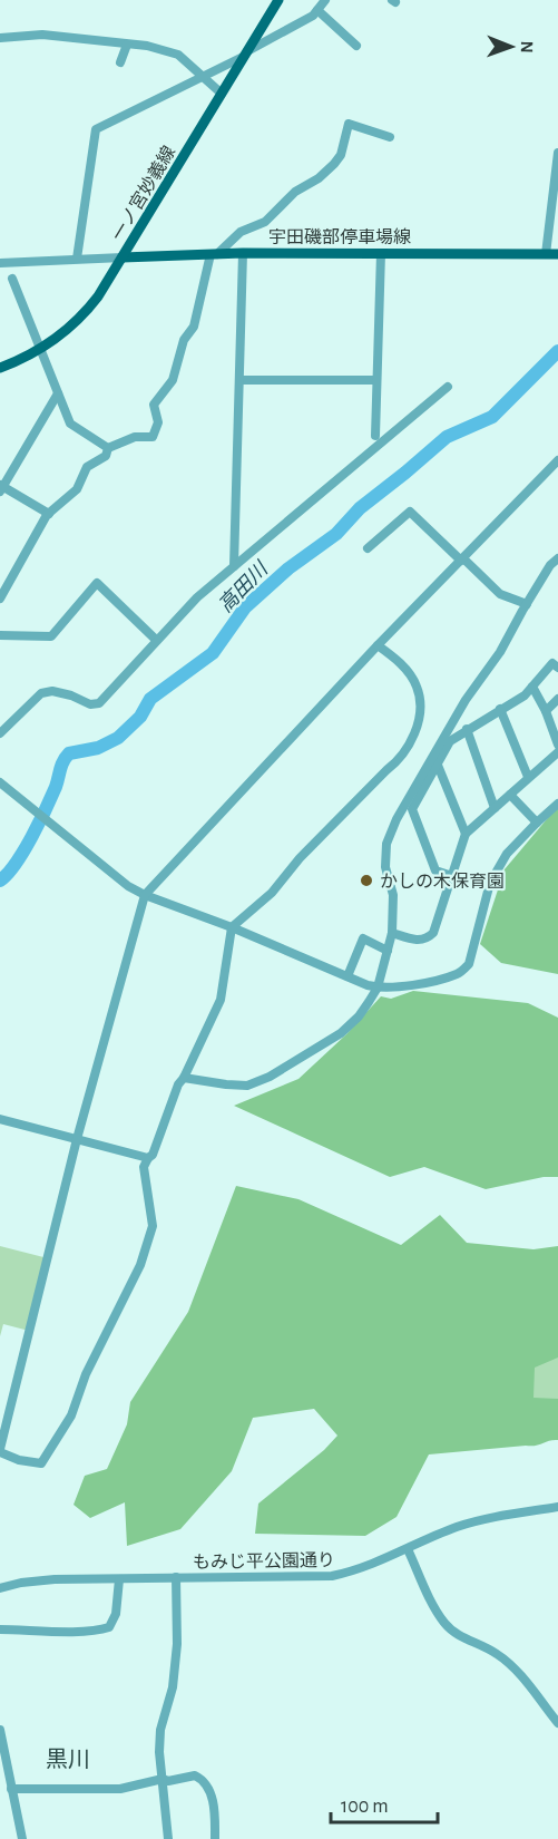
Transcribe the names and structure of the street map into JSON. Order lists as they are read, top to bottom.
{
  "streets": {
    "main road": ["一ノ宮妙義線", "宇田磯部停車場線"],
    "street": ["もみじ平公園通り"]
  },
  "crossings": [
    ["一ノ宮妙義線", "宇田磯部停車場線"]
  ],
  "districts": ["黒川"],
  "water": ["高田川"],
  "places": ["かしの木保育園"],
  "scale_bar": "100 m",
  "north": "right"
}
